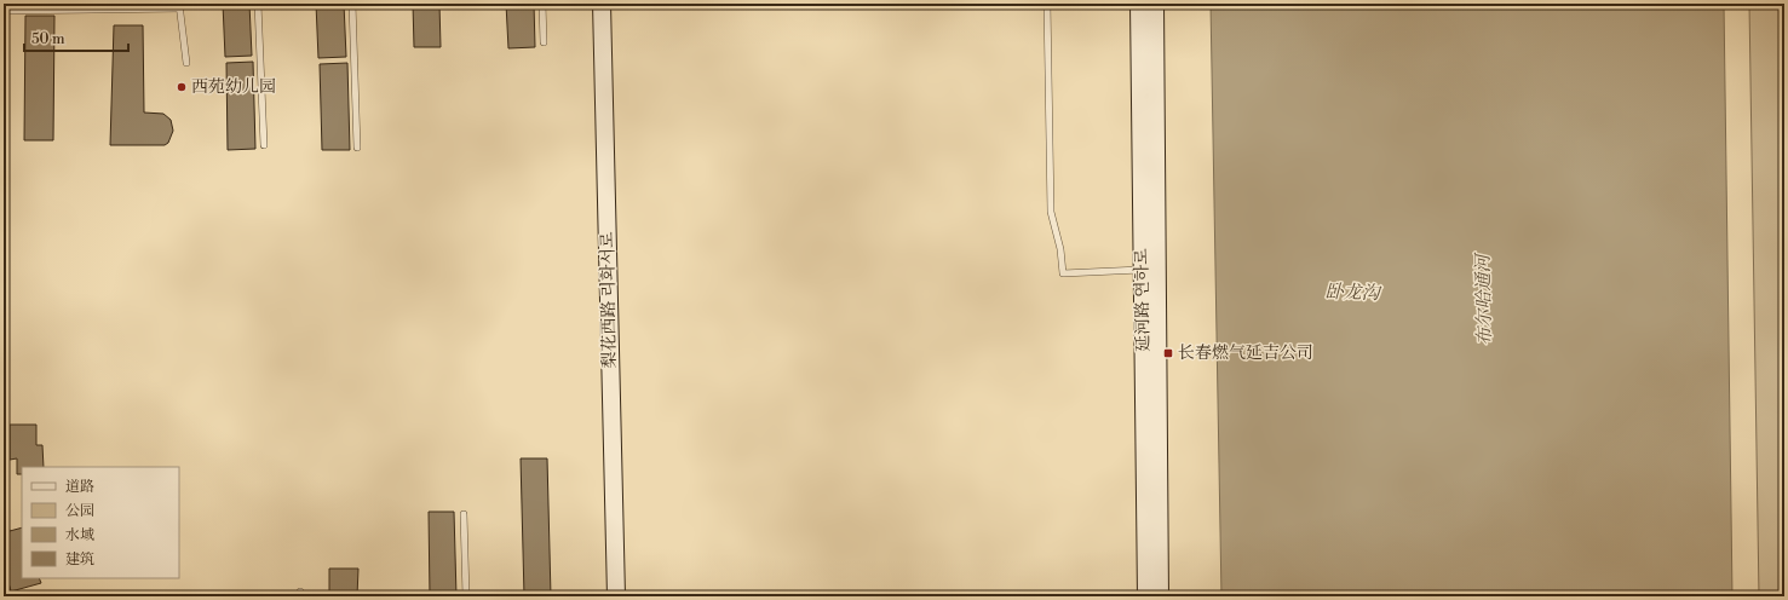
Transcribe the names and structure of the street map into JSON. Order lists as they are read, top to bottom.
{
  "streets": {
    "main road": ["梨花西路 리화서로", "延河路 연하로"]
  },
  "water": ["卧龙沟", "布尔哈通河"],
  "places": {
    "other": ["西苑幼儿园"],
    "transit": ["长春燃气延吉公司"]
  },
  "legend": [
    "道路",
    "公园",
    "水域",
    "建筑"
  ],
  "scale_bar": "50 m"
}
